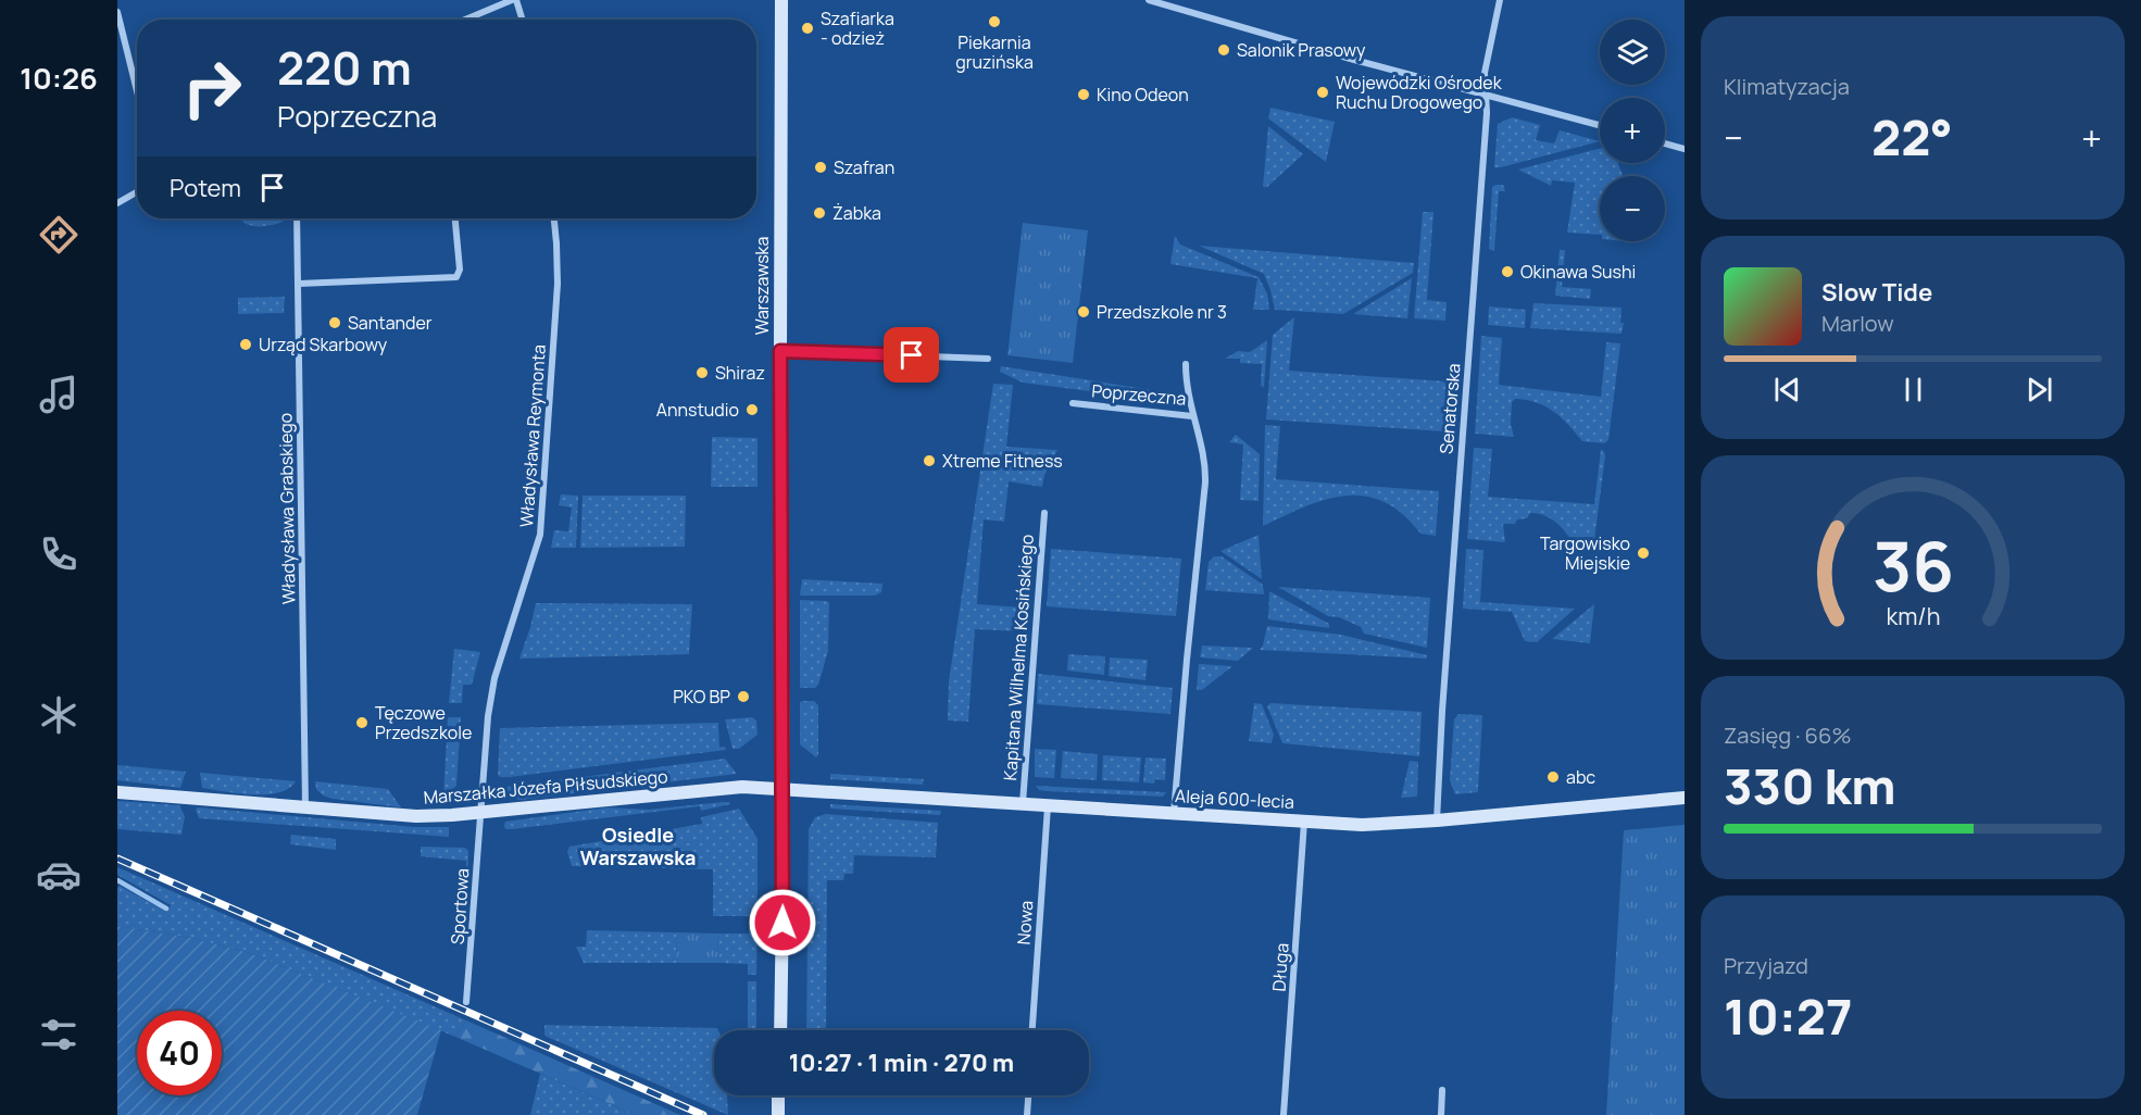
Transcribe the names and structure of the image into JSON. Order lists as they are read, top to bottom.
{
  "streets": {
    "main road": ["Warszawska", "Marszałka Józefa Piłsudskiego", "Aleja 600-lecia"],
    "street": [
      "Poprzeczna",
      "Senatorska",
      "Władysława Reymonta",
      "Władysława Grabskiego",
      "Kapitana Wilhelma Kosińskiego",
      "Sportowa",
      "Nowa",
      "Długa"
    ]
  },
  "crossings": [
    ["Warszawska", "Marszałka Józefa Piłsudskiego"],
    ["Warszawska", "Aleja 600-lecia"],
    ["Senatorska", "Aleja 600-lecia"],
    ["Władysława Reymonta", "Marszałka Józefa Piłsudskiego"],
    ["Władysława Reymonta", "Sportowa"],
    ["Władysława Grabskiego", "Marszałka Józefa Piłsudskiego"],
    ["Kapitana Wilhelma Kosińskiego", "Aleja 600-lecia"],
    ["Marszałka Józefa Piłsudskiego", "Aleja 600-lecia"],
    ["Marszałka Józefa Piłsudskiego", "Sportowa"],
    ["Aleja 600-lecia", "Nowa"],
    ["Aleja 600-lecia", "Długa"]
  ],
  "districts": ["Osiedle Warszawska"],
  "places": [
    "Piekarnia gruzińska",
    "Szafiarka - odzież",
    "Salonik Prasowy",
    "Wojewódzki Ośrodek Ruchu Drogowego",
    "Kino Odeon",
    "Szafran",
    "Żabka",
    "Okinawa Sushi",
    "Przedszkole nr 3",
    "Santander",
    "Urząd Skarbowy",
    "Shiraz",
    "Annstudio",
    "Xtreme Fitness",
    "Targowisko Miejskie",
    "PKO BP",
    "Tęczowe Przedszkole",
    "abc"
  ],
  "page": {
    "tabs": "10:26",
    "tile": [
      "Klimatyzacja",
      ["Zasięg · 66%", "330 km"],
      ["Przyjazd", "10:27"]
    ],
    "map_buttons": ["+", "−"],
    "turn": ["220 m", "Poprzeczna"],
    "heat": ["−", "22°", "+"],
    "then": "Potem",
    "song": ["Slow Tide", "Marlow"],
    "limit": "40",
    "trip": "10:27 · 1 min · 270 m",
    "gauge": ["36", "km/h"]
  }
}
